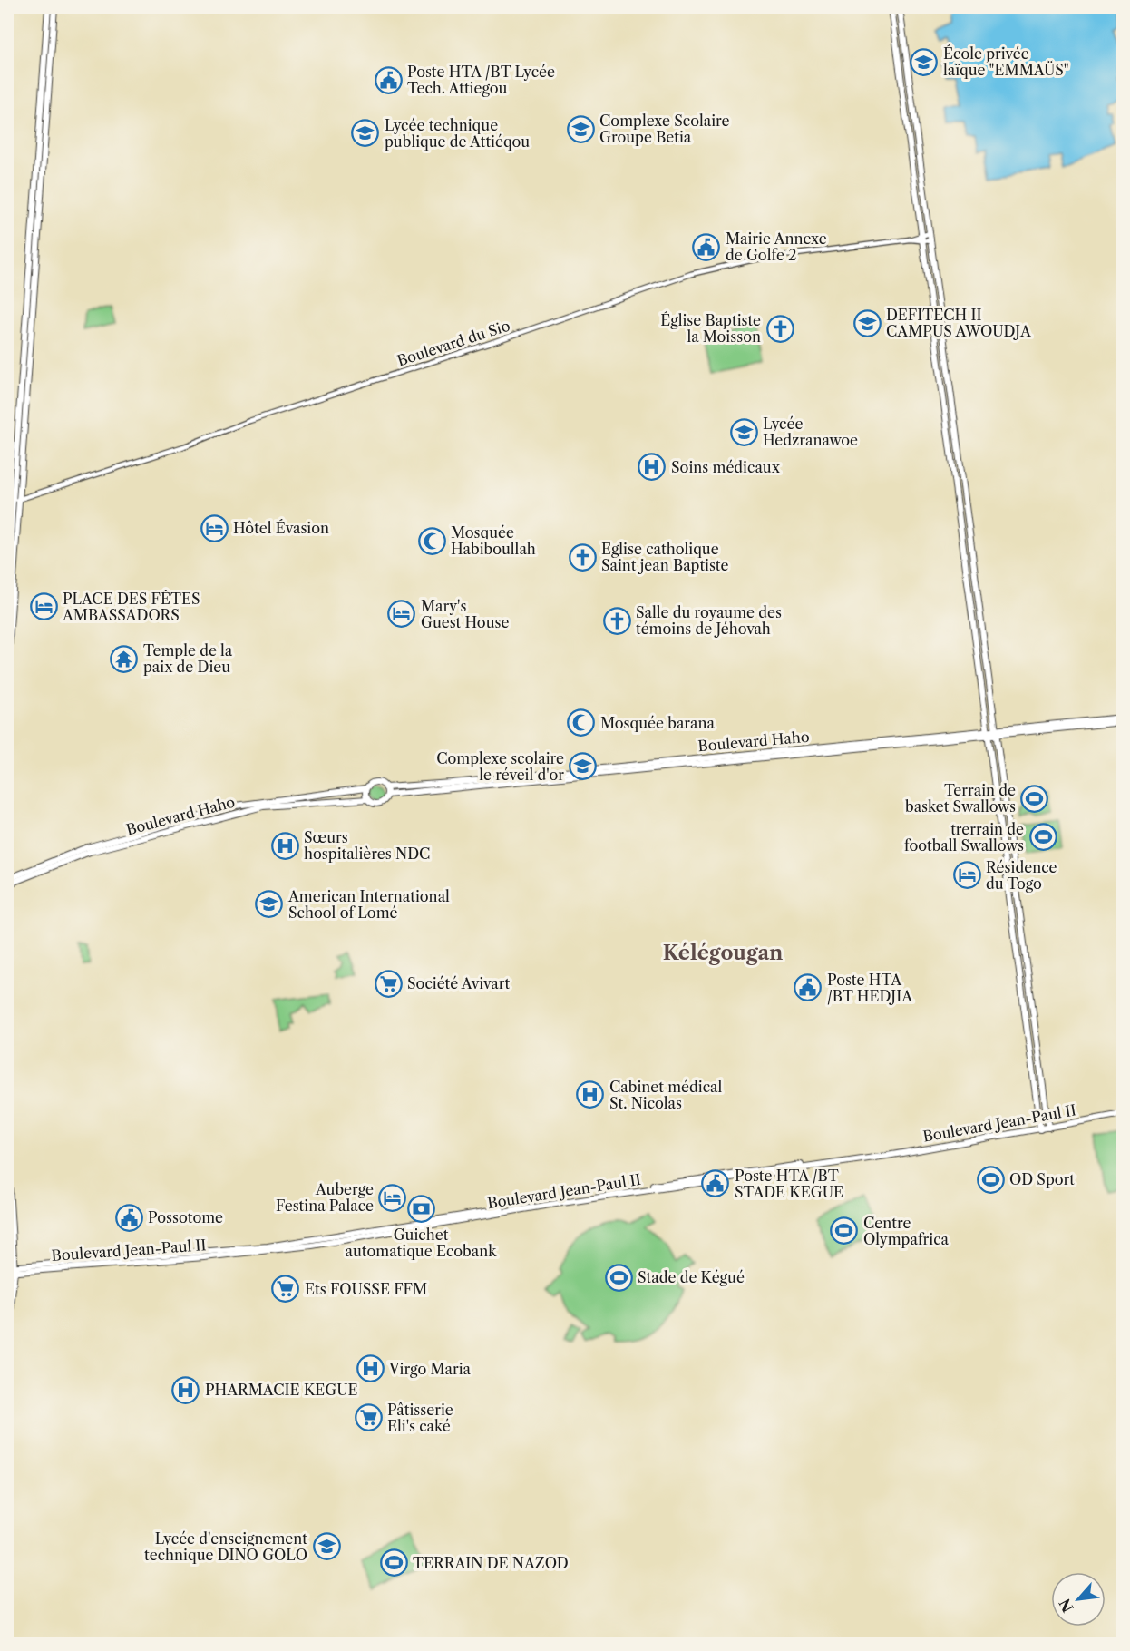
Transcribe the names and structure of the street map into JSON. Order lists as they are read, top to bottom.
{
  "streets": {
    "main road": ["Boulevard Haho", "Boulevard Jean-Paul II"],
    "street": ["Boulevard du Sio"]
  },
  "districts": ["Kélégougan"],
  "places": {
    "school or university": [
      "École privée laïque \"EMMAÜS\"",
      "Complexe Scolaire Groupe Betia",
      "Lycée technique publique de Attiéqou",
      "DEFITECH II CAMPUS AWOUDJA",
      "Lycée Hedzranawoe",
      "Complexe scolaire le réveil d'or",
      "American International School of Lomé",
      "Lycée d'enseignement technique DINO GOLO"
    ],
    "public building": [
      "Poste HTA /BT Lycée Tech. Attiegou",
      "Mairie Annexe de Golfe 2",
      "Poste HTA /BT HEDJIA",
      "Poste HTA /BT STADE KEGUE",
      "Possotome"
    ],
    "church": ["Église Baptiste la Moisson", "Eglise catholique Saint jean Baptiste", "Salle du royaume des témoins de Jéhovah"],
    "hospital": [
      "Soins médicaux",
      "Sœurs hospitalières NDC",
      "Cabinet médical St. Nicolas",
      "Virgo Maria",
      "PHARMACIE KEGUE"
    ],
    "hotel": [
      "Hôtel Évasion",
      "PLACE DES FÊTES AMBASSADORS",
      "Mary's Guest House",
      "Résidence du Togo",
      "Auberge Festina Palace"
    ],
    "mosque": ["Mosquée Habiboullah", "Mosquée barana"],
    "temple": ["Temple de la paix de Dieu"],
    "sports": [
      "Terrain de basket Swallows",
      "trerrain de football Swallows",
      "OD Sport",
      "Centre Olympafrica",
      "Stade de Kégué",
      "TERRAIN DE NAZOD"
    ],
    "supermarket": ["Société Avivart", "Ets FOUSSE FFM", "Pâtisserie Eli's caké"],
    "bank": ["Guichet automatique Ecobank"]
  },
  "north": "bottom left"
}
